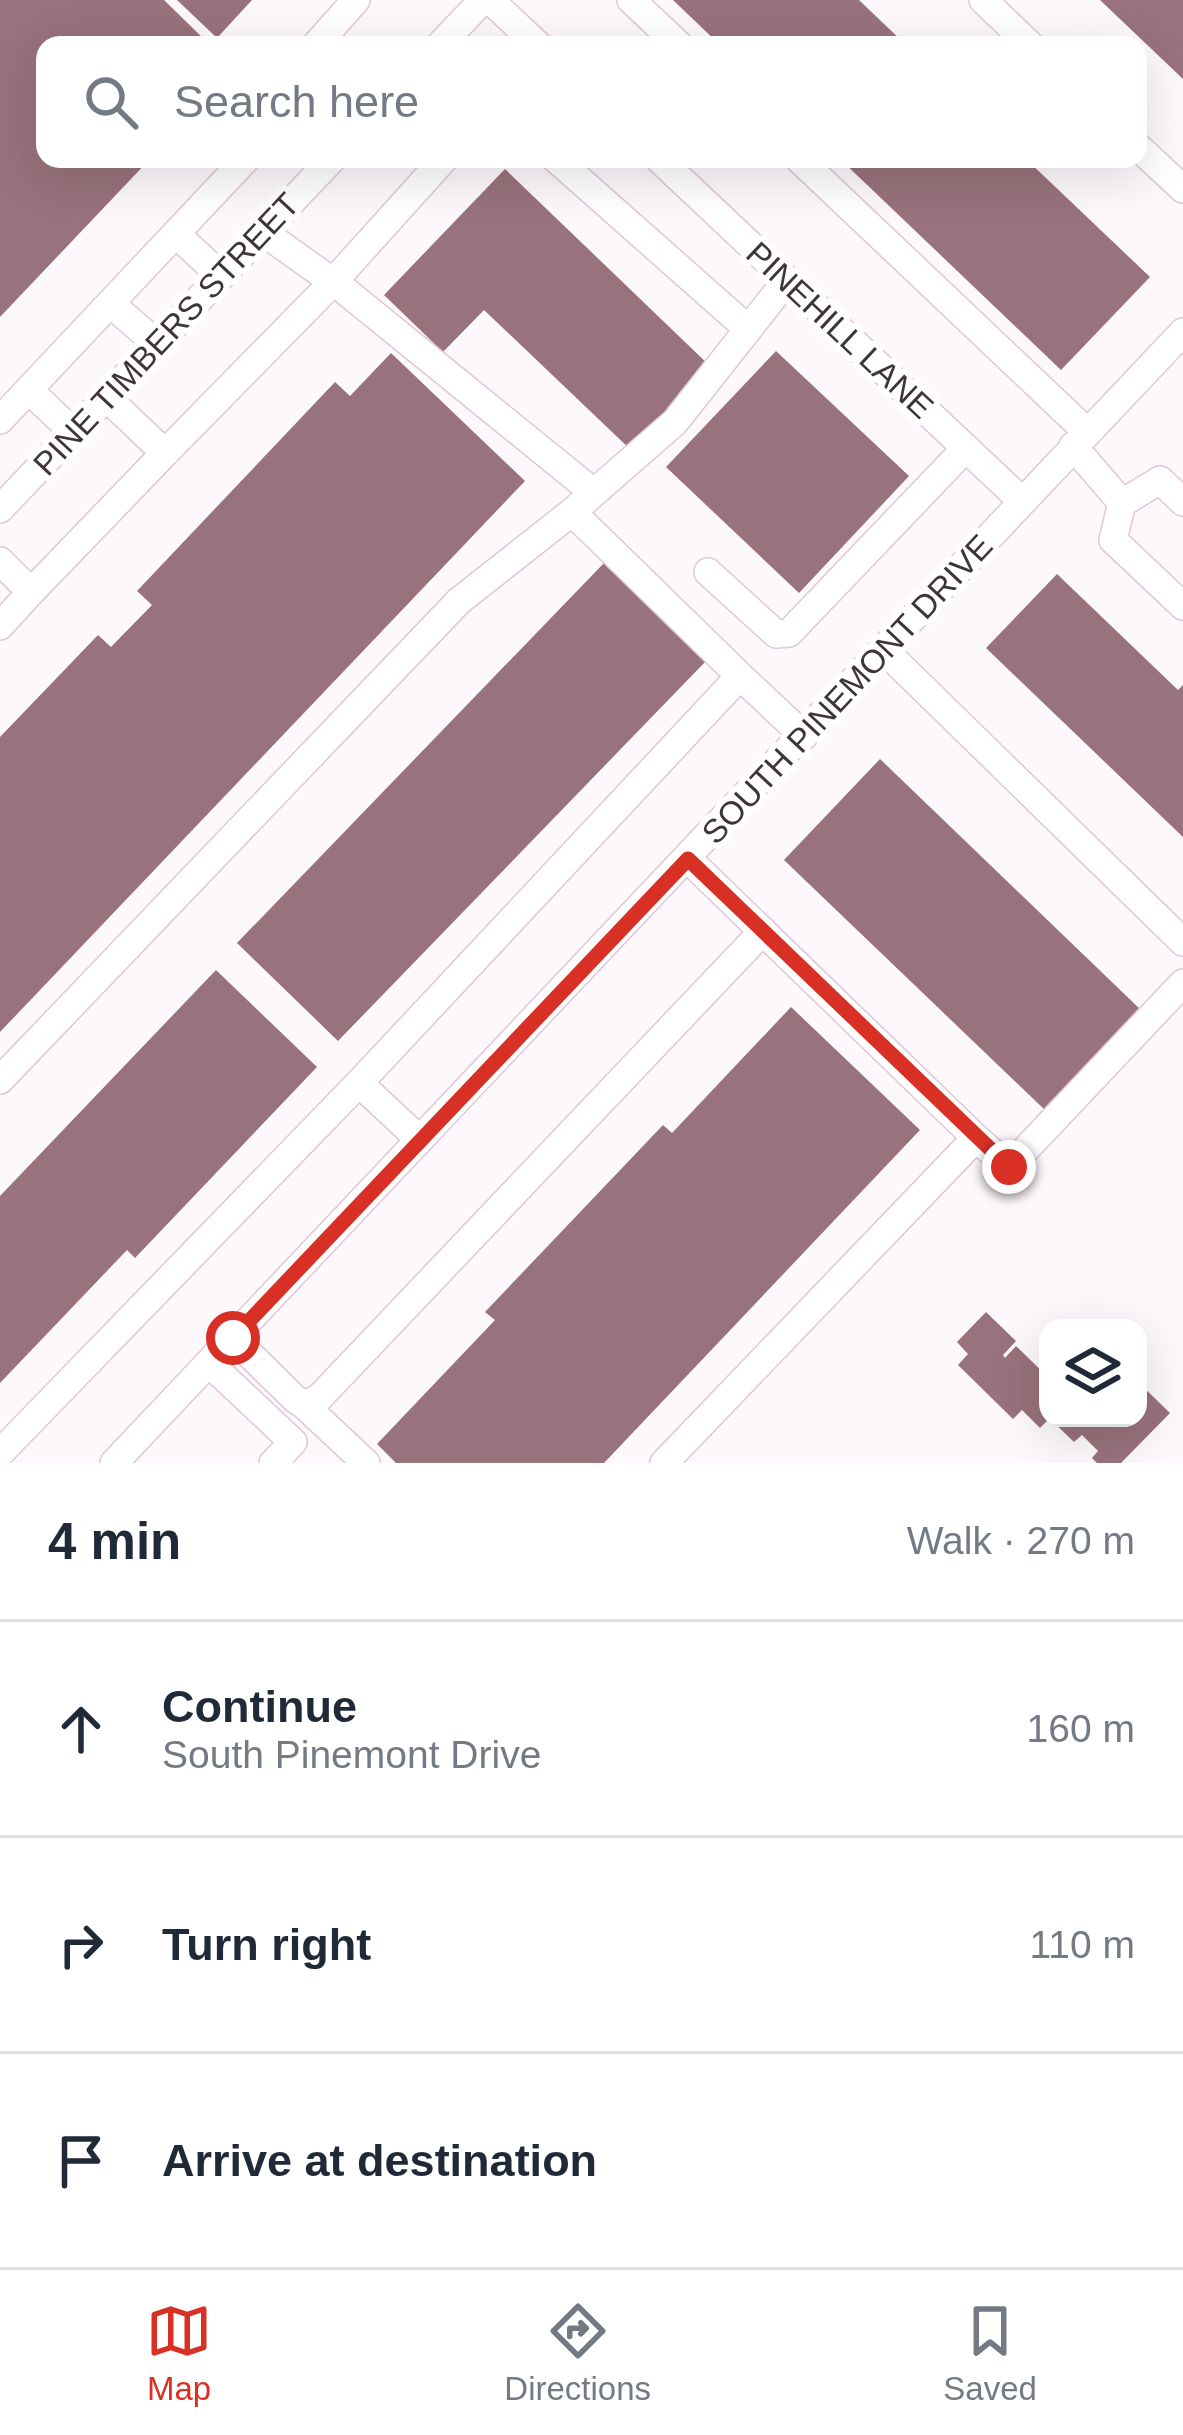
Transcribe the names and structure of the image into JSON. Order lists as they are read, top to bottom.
{
  "streets": {
    "street": ["PINEHILL LANE", "PINE TIMBERS STREET", "SOUTH PINEMONT DRIVE"]
  },
  "crossings": [
    ["PINEHILL LANE", "SOUTH PINEMONT DRIVE"]
  ],
  "page": {
    "search": "Search here",
    "heading": ["4 min", "Walk · 270 m"],
    "list": [
      ["Continue", "South Pinemont Drive", "160 m"],
      ["Turn right", "110 m"],
      "Arrive at destination"
    ],
    "nav": ["Map", "Directions", "Saved"]
  }
}
